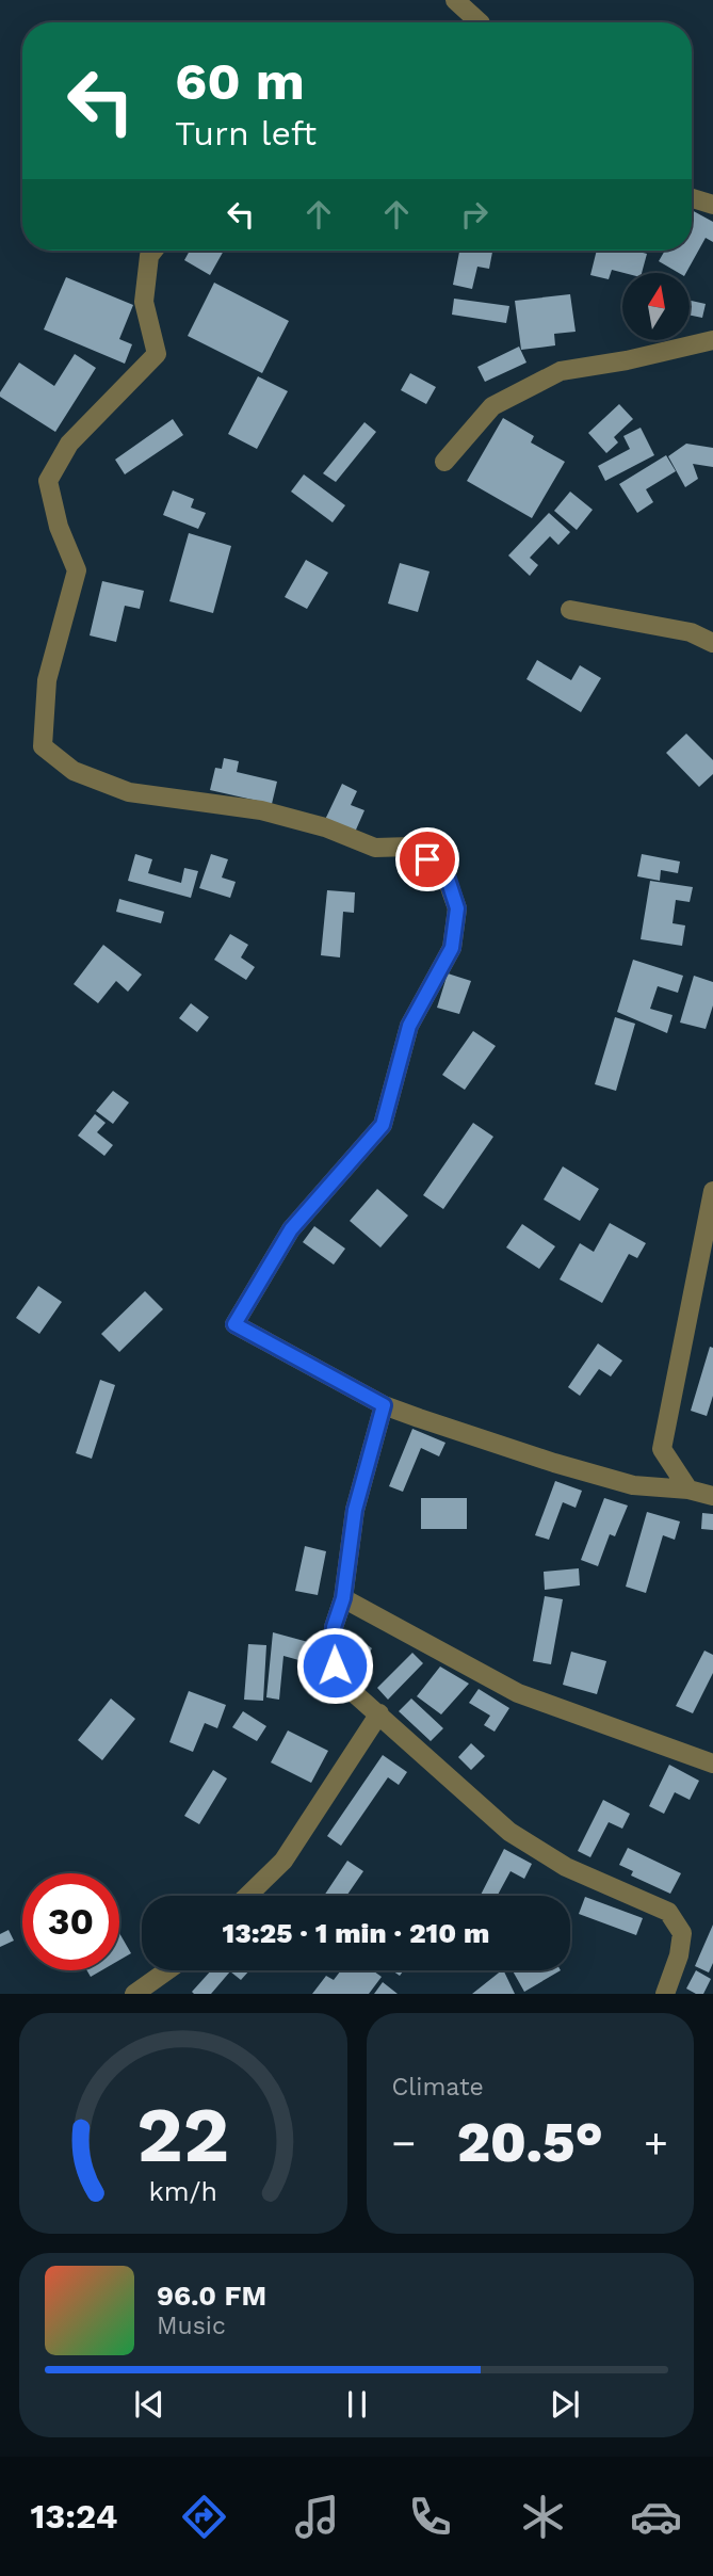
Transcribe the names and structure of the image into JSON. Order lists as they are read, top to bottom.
{
  "north": "top",
  "page": {
    "turn": ["60 m", "Turn left"],
    "limit": "30",
    "trip": "13:25 · 1 min · 210 m",
    "tile": "Climate",
    "heat": ["−", "20.5°", "+"],
    "song": ["96.0 FM", "Music"],
    "tabs": "13:24",
    "gauge": ["22", "km/h"]
  }
}
